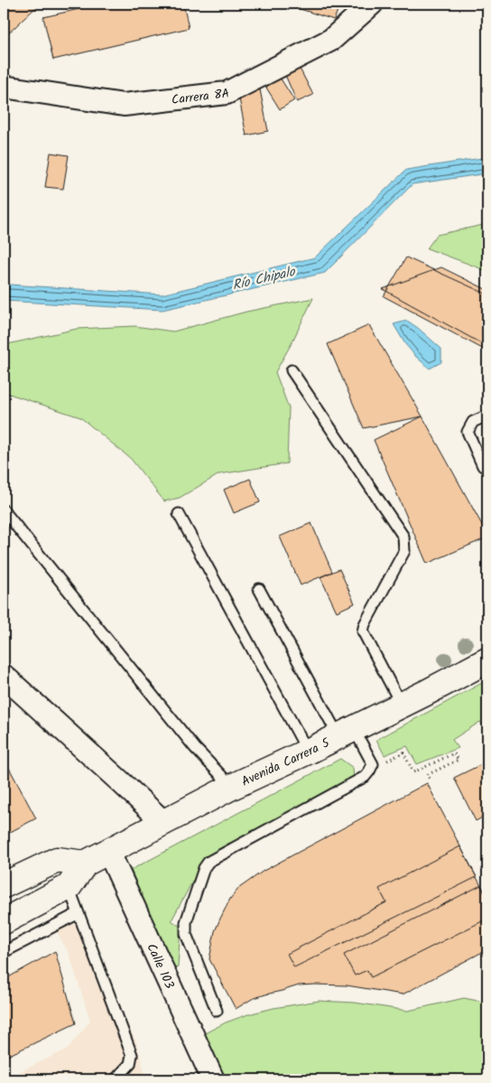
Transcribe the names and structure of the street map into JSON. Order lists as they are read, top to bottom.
{
  "streets": {
    "main road": ["Avenida Carrera 5"],
    "street": ["Carrera 8A", "Calle 103"]
  },
  "crossings": [
    ["Avenida Carrera 5", "Calle 103"]
  ],
  "water": ["Río Chipalo"]
}
